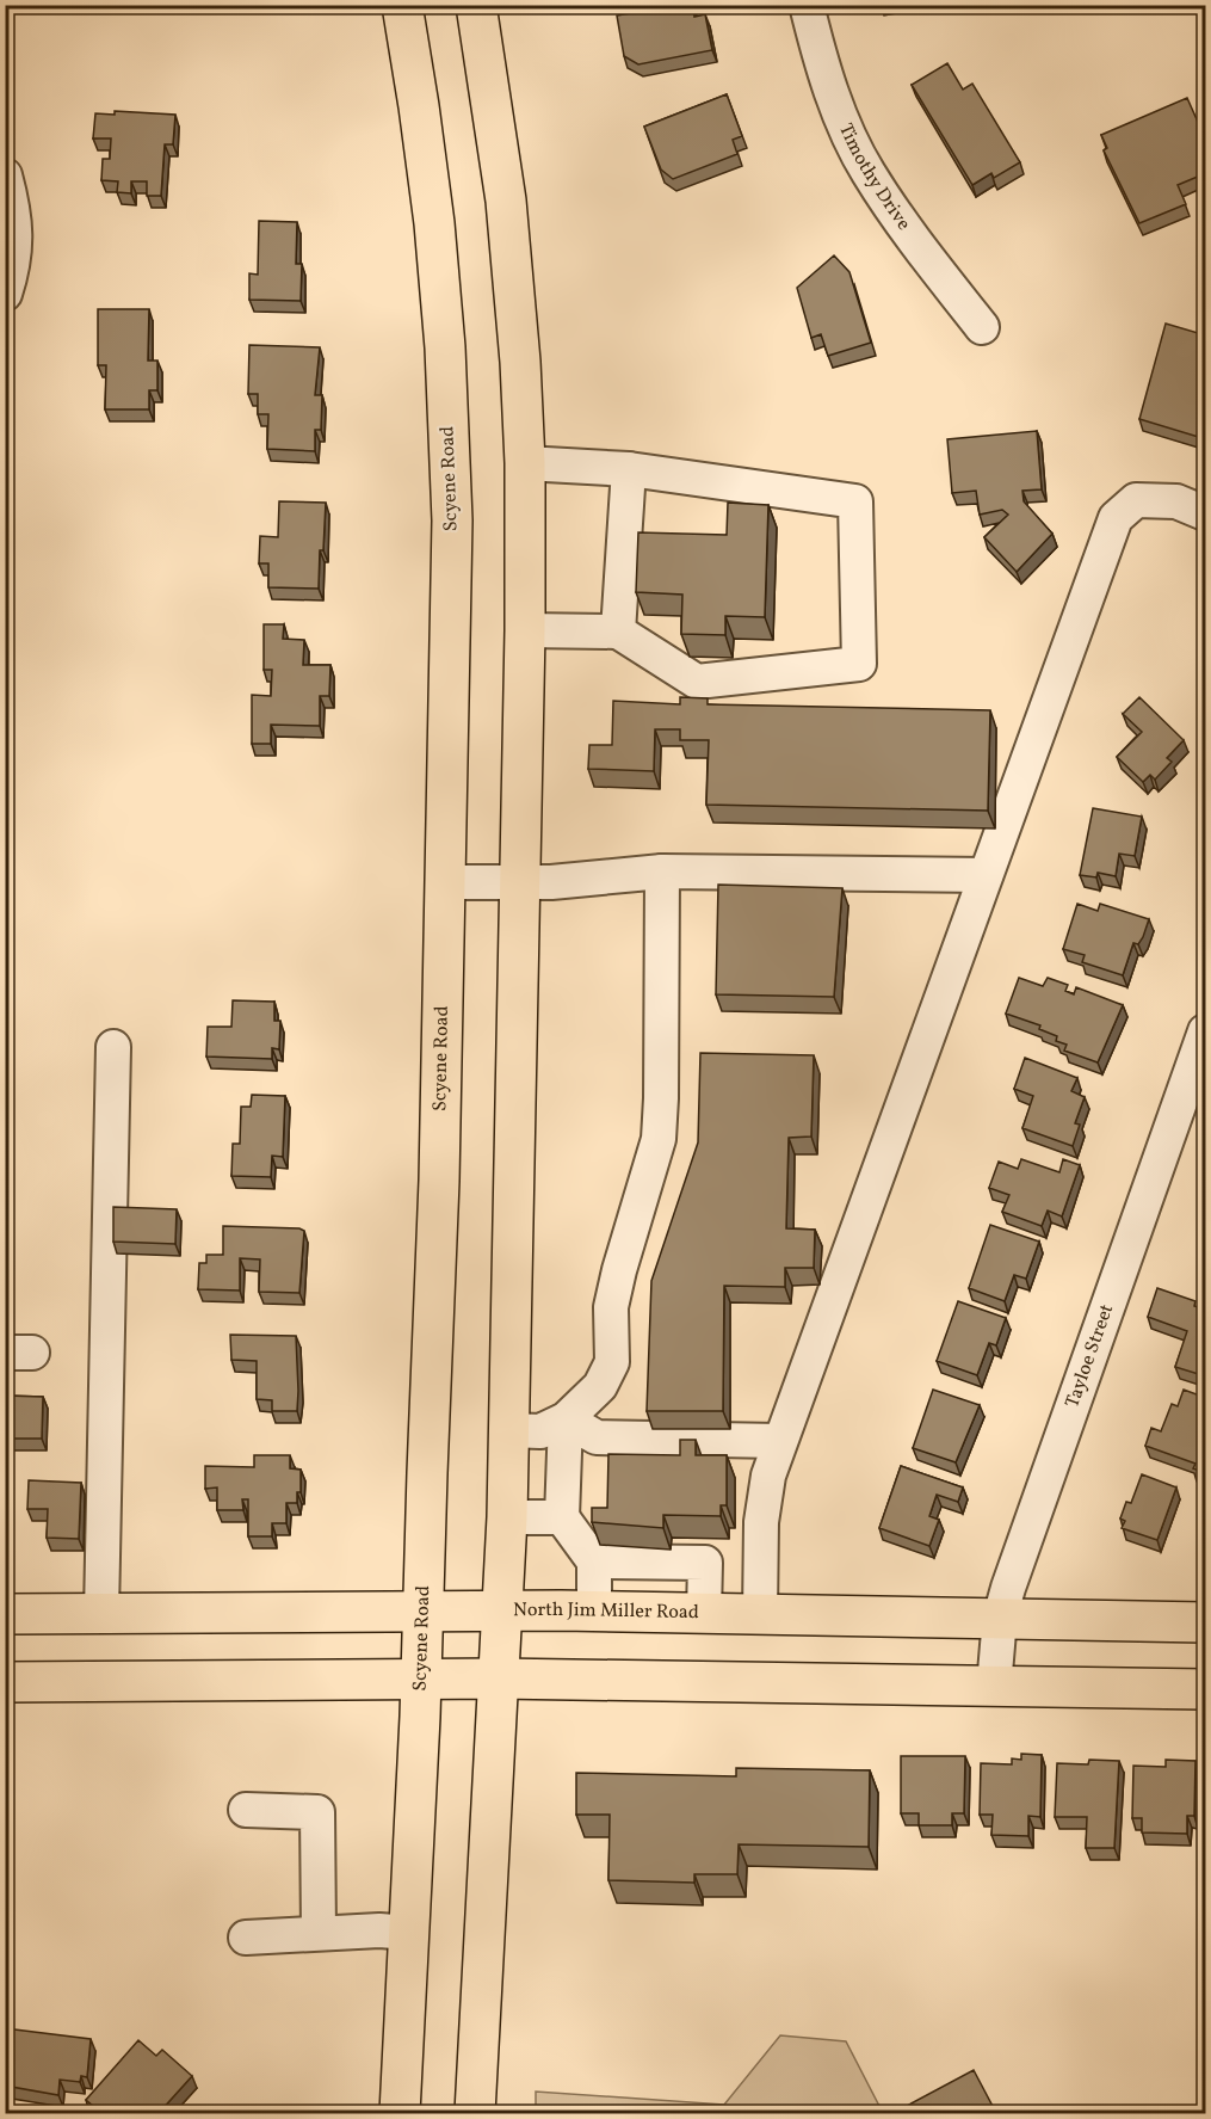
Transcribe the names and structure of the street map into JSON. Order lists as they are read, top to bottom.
{
  "streets": {
    "main road": ["Scyene Road", "North Jim Miller Road"],
    "street": ["Timothy Drive", "Tayloe Street"]
  },
  "crossings": [
    ["Scyene Road", "North Jim Miller Road"],
    ["Tayloe Street", "North Jim Miller Road"]
  ]
}
